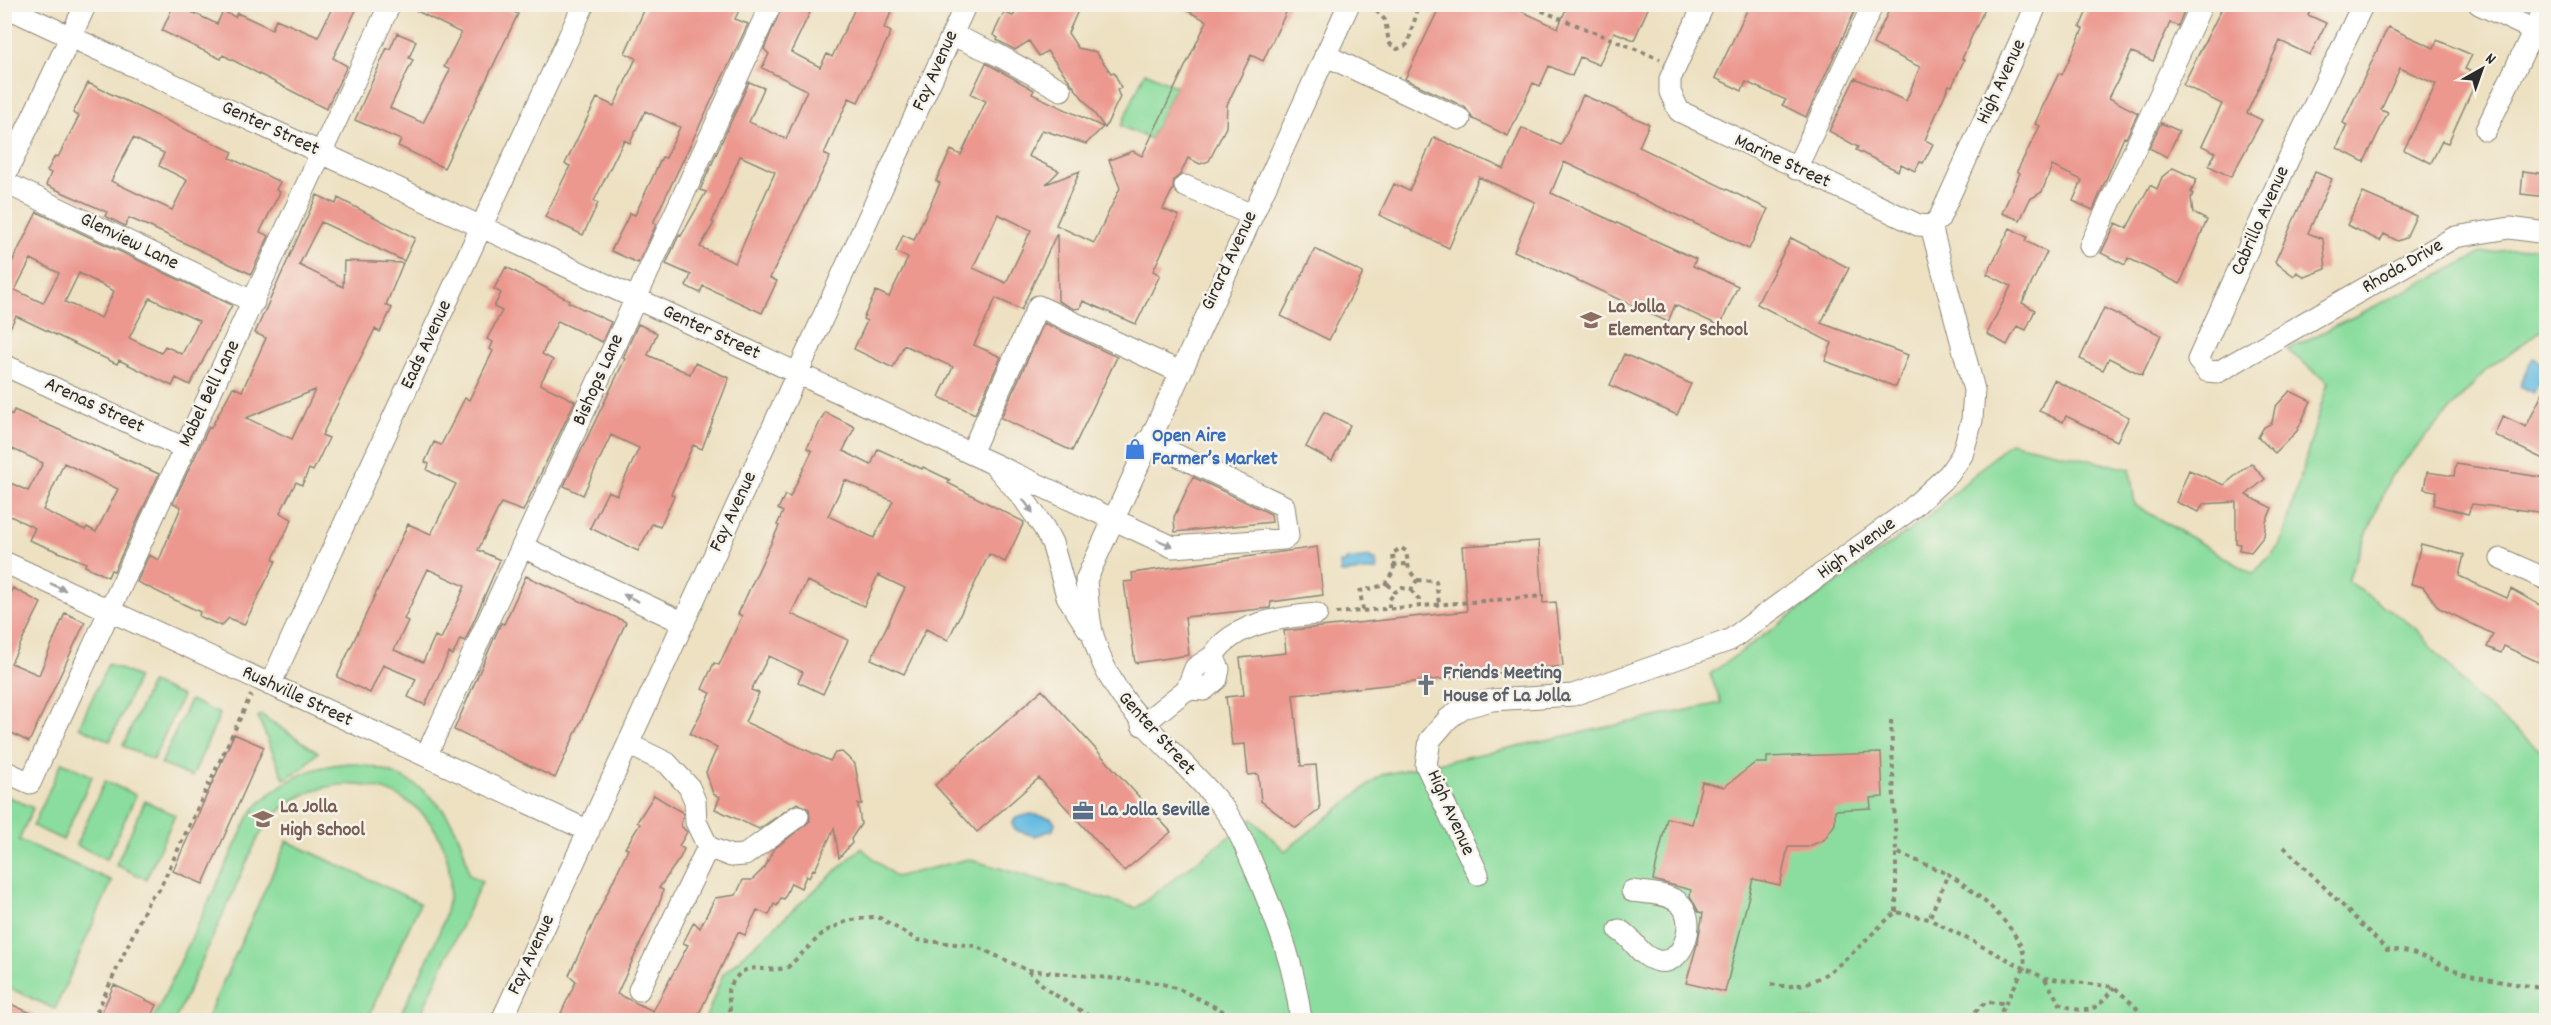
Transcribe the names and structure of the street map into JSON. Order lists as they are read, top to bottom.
{
  "streets": {
    "street": [
      "Fay Avenue",
      "High Avenue",
      "Genter Street",
      "Marine Street",
      "Cabrillo Avenue",
      "Glenview Lane",
      "Girard Avenue",
      "Rhoda Drive",
      "Eads Avenue",
      "Bishops Lane",
      "Mabel Bell Lane",
      "Arenas Street",
      "Rushville Street"
    ]
  },
  "crossings": [
    ["Fay Avenue", "Genter Street"],
    ["Fay Avenue", "Rushville Street"],
    ["High Avenue", "Marine Street"],
    ["Genter Street", "Girard Avenue"],
    ["Genter Street", "Eads Avenue"],
    ["Genter Street", "Bishops Lane"],
    ["Genter Street", "Mabel Bell Lane"],
    ["Cabrillo Avenue", "Rhoda Drive"],
    ["Glenview Lane", "Mabel Bell Lane"],
    ["Eads Avenue", "Rushville Street"],
    ["Bishops Lane", "Rushville Street"],
    ["Mabel Bell Lane", "Arenas Street"],
    ["Mabel Bell Lane", "Rushville Street"]
  ],
  "places": {
    "school or university": ["La Jolla Elementary School", "La Jolla High School"],
    "shop": ["Open Aire Farmer’s Market"],
    "church": ["Friends Meeting House of La Jolla"],
    "office": ["La Jolla Seville"]
  },
  "north": "top right"
}
